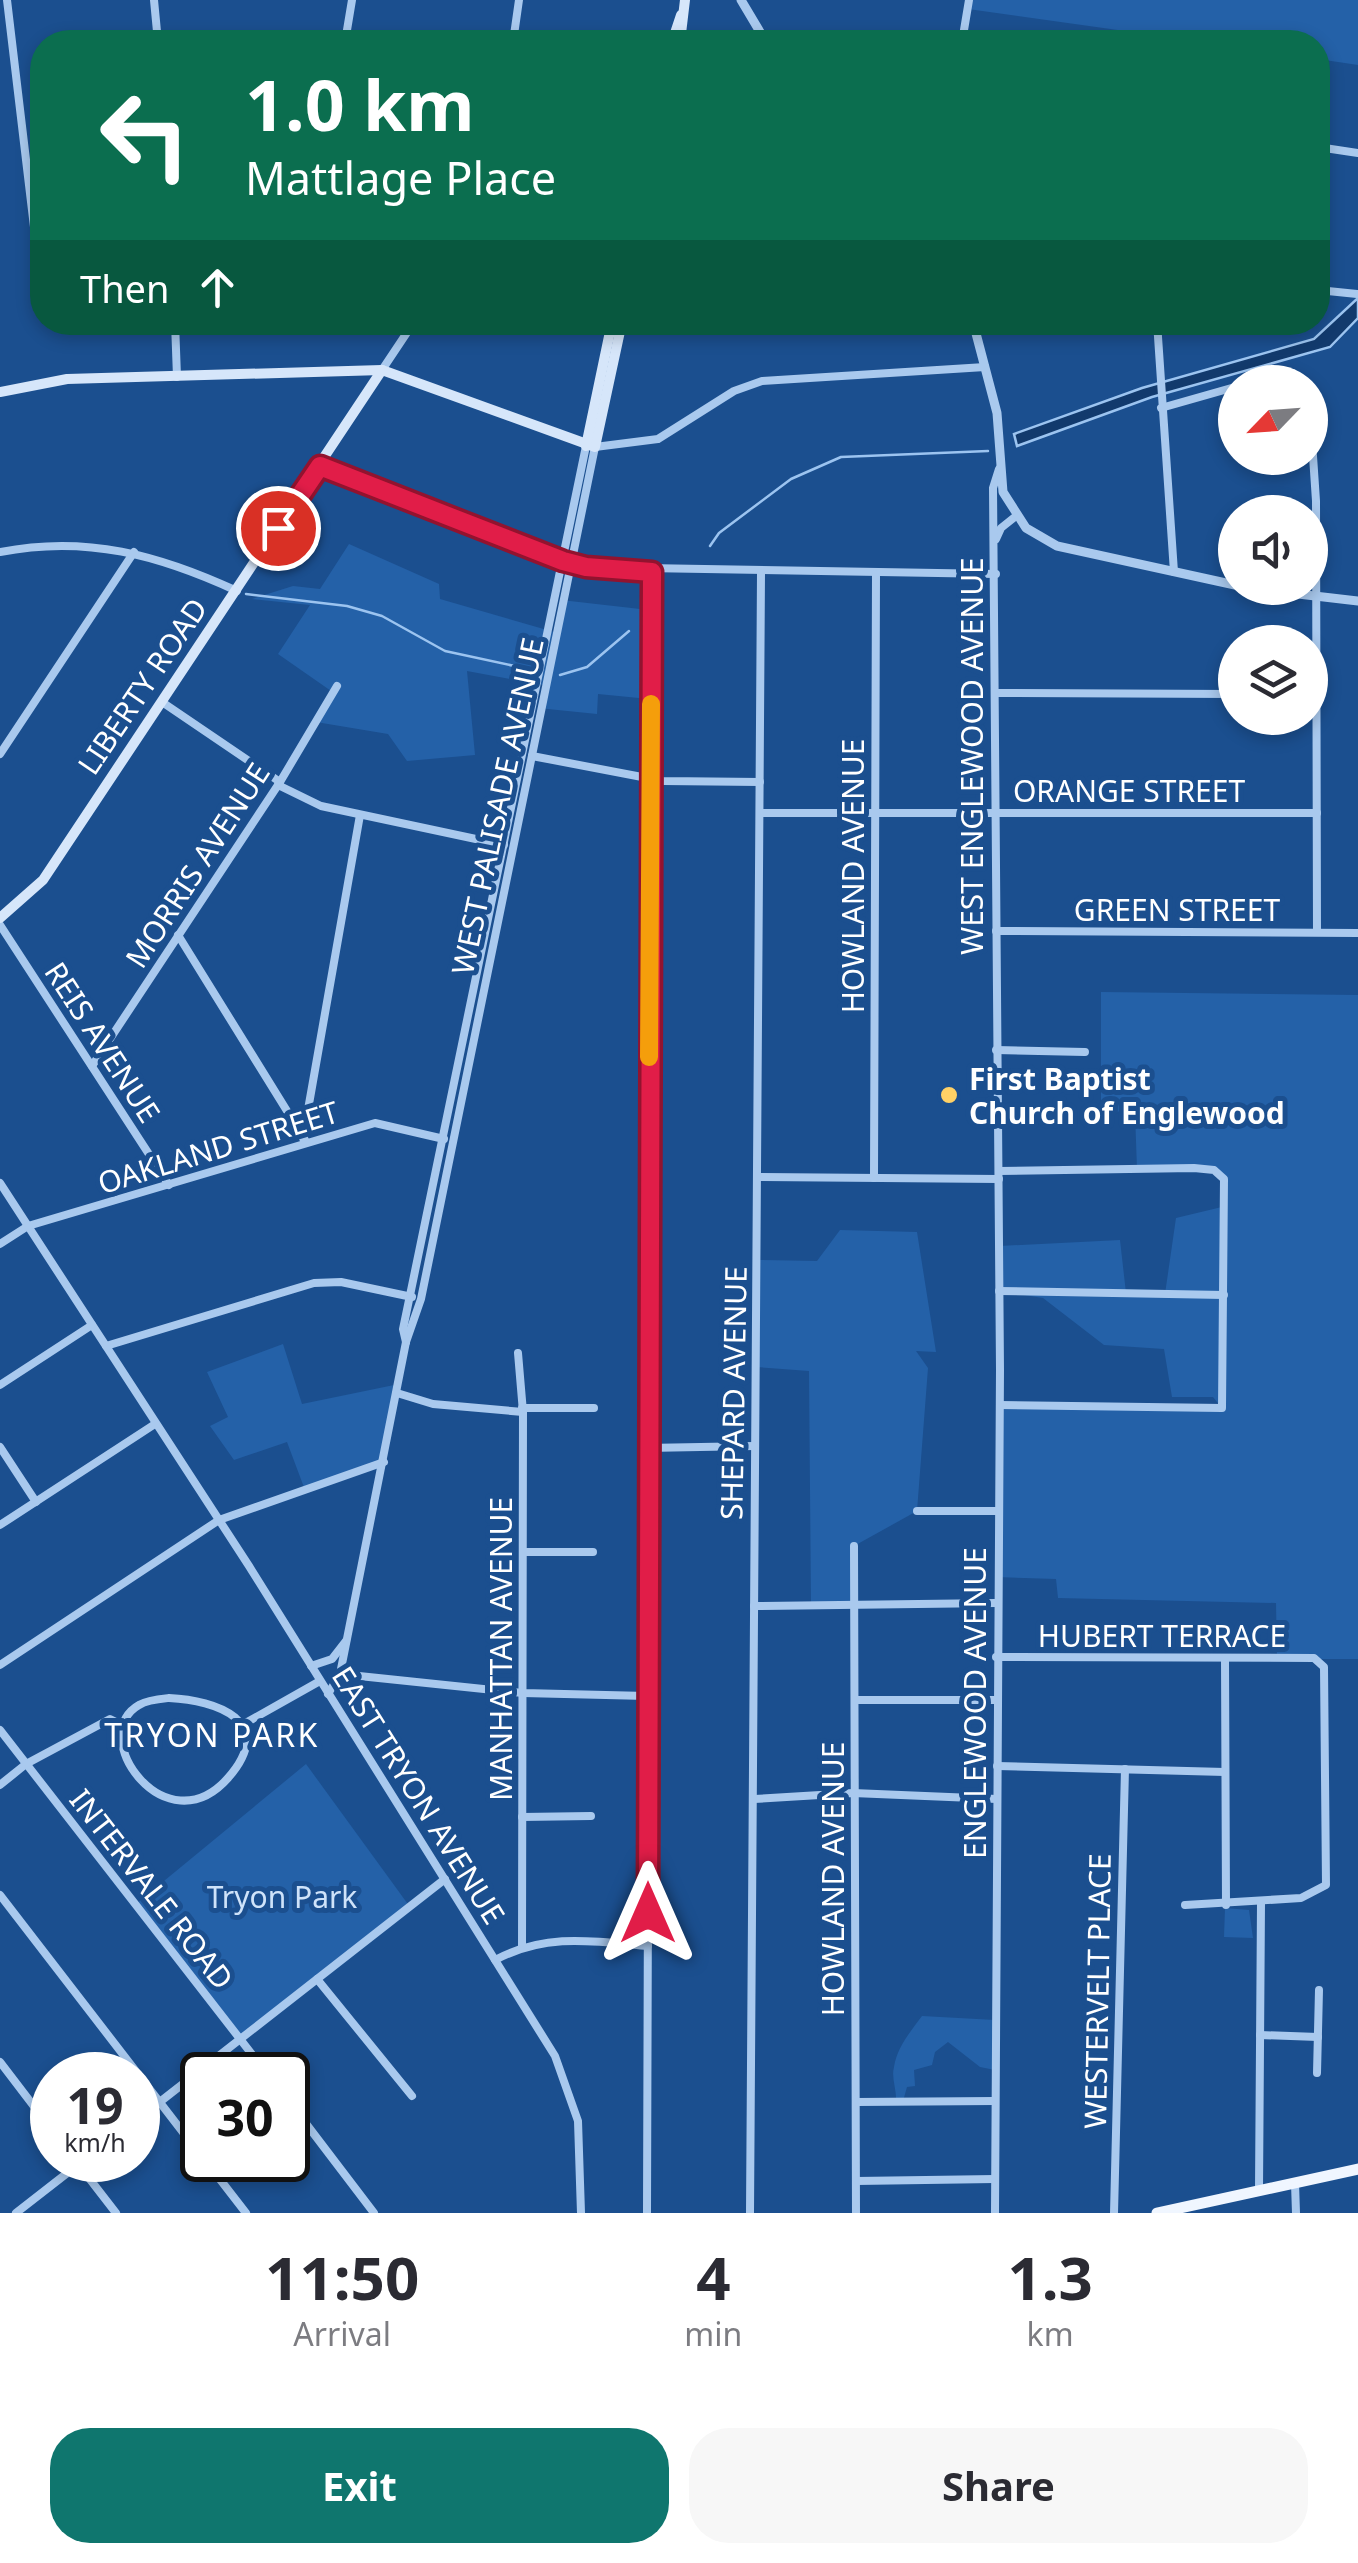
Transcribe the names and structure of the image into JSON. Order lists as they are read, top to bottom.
{
  "streets": {
    "main road": ["LIBERTY ROAD", "WEST PALISADE AVENUE"],
    "street": [
      "WEST ENGLEWOOD AVENUE",
      "ORANGE STREET",
      "MORRIS AVENUE",
      "HOWLAND AVENUE",
      "GREEN STREET",
      "REIS AVENUE",
      "OAKLAND STREET",
      "SHEPARD AVENUE",
      "HUBERT TERRACE",
      "MANHATTAN AVENUE",
      "ENGLEWOOD AVENUE",
      "EAST TRYON AVENUE",
      "INTERVALE ROAD",
      "WESTERVELT PLACE"
    ]
  },
  "crossings": [
    ["LIBERTY ROAD", "REIS AVENUE"],
    ["WEST ENGLEWOOD AVENUE", "ORANGE STREET"],
    ["WEST ENGLEWOOD AVENUE", "GREEN STREET"],
    ["WEST ENGLEWOOD AVENUE", "ENGLEWOOD AVENUE"],
    ["ORANGE STREET", "HOWLAND AVENUE"],
    ["ORANGE STREET", "SHEPARD AVENUE"],
    ["WEST PALISADE AVENUE", "OAKLAND STREET"],
    ["MORRIS AVENUE", "REIS AVENUE"],
    ["REIS AVENUE", "OAKLAND STREET"],
    ["OAKLAND STREET", "EAST TRYON AVENUE"],
    ["HUBERT TERRACE", "ENGLEWOOD AVENUE"]
  ],
  "districts": ["TRYON PARK"],
  "parks": ["Tryon Park"],
  "places": ["First Baptist Church of Englewood"],
  "north": "bottom left",
  "page": {
    "turn": ["1.0 km", "Mattlage Place"],
    "then": "Then",
    "speed": "19 km/h",
    "limit": "30",
    "eta": [
      "11:50",
      "Arrival",
      "4",
      "min",
      "1.3",
      "km"
    ],
    "buttons": ["Exit", "Share"]
  }
}
